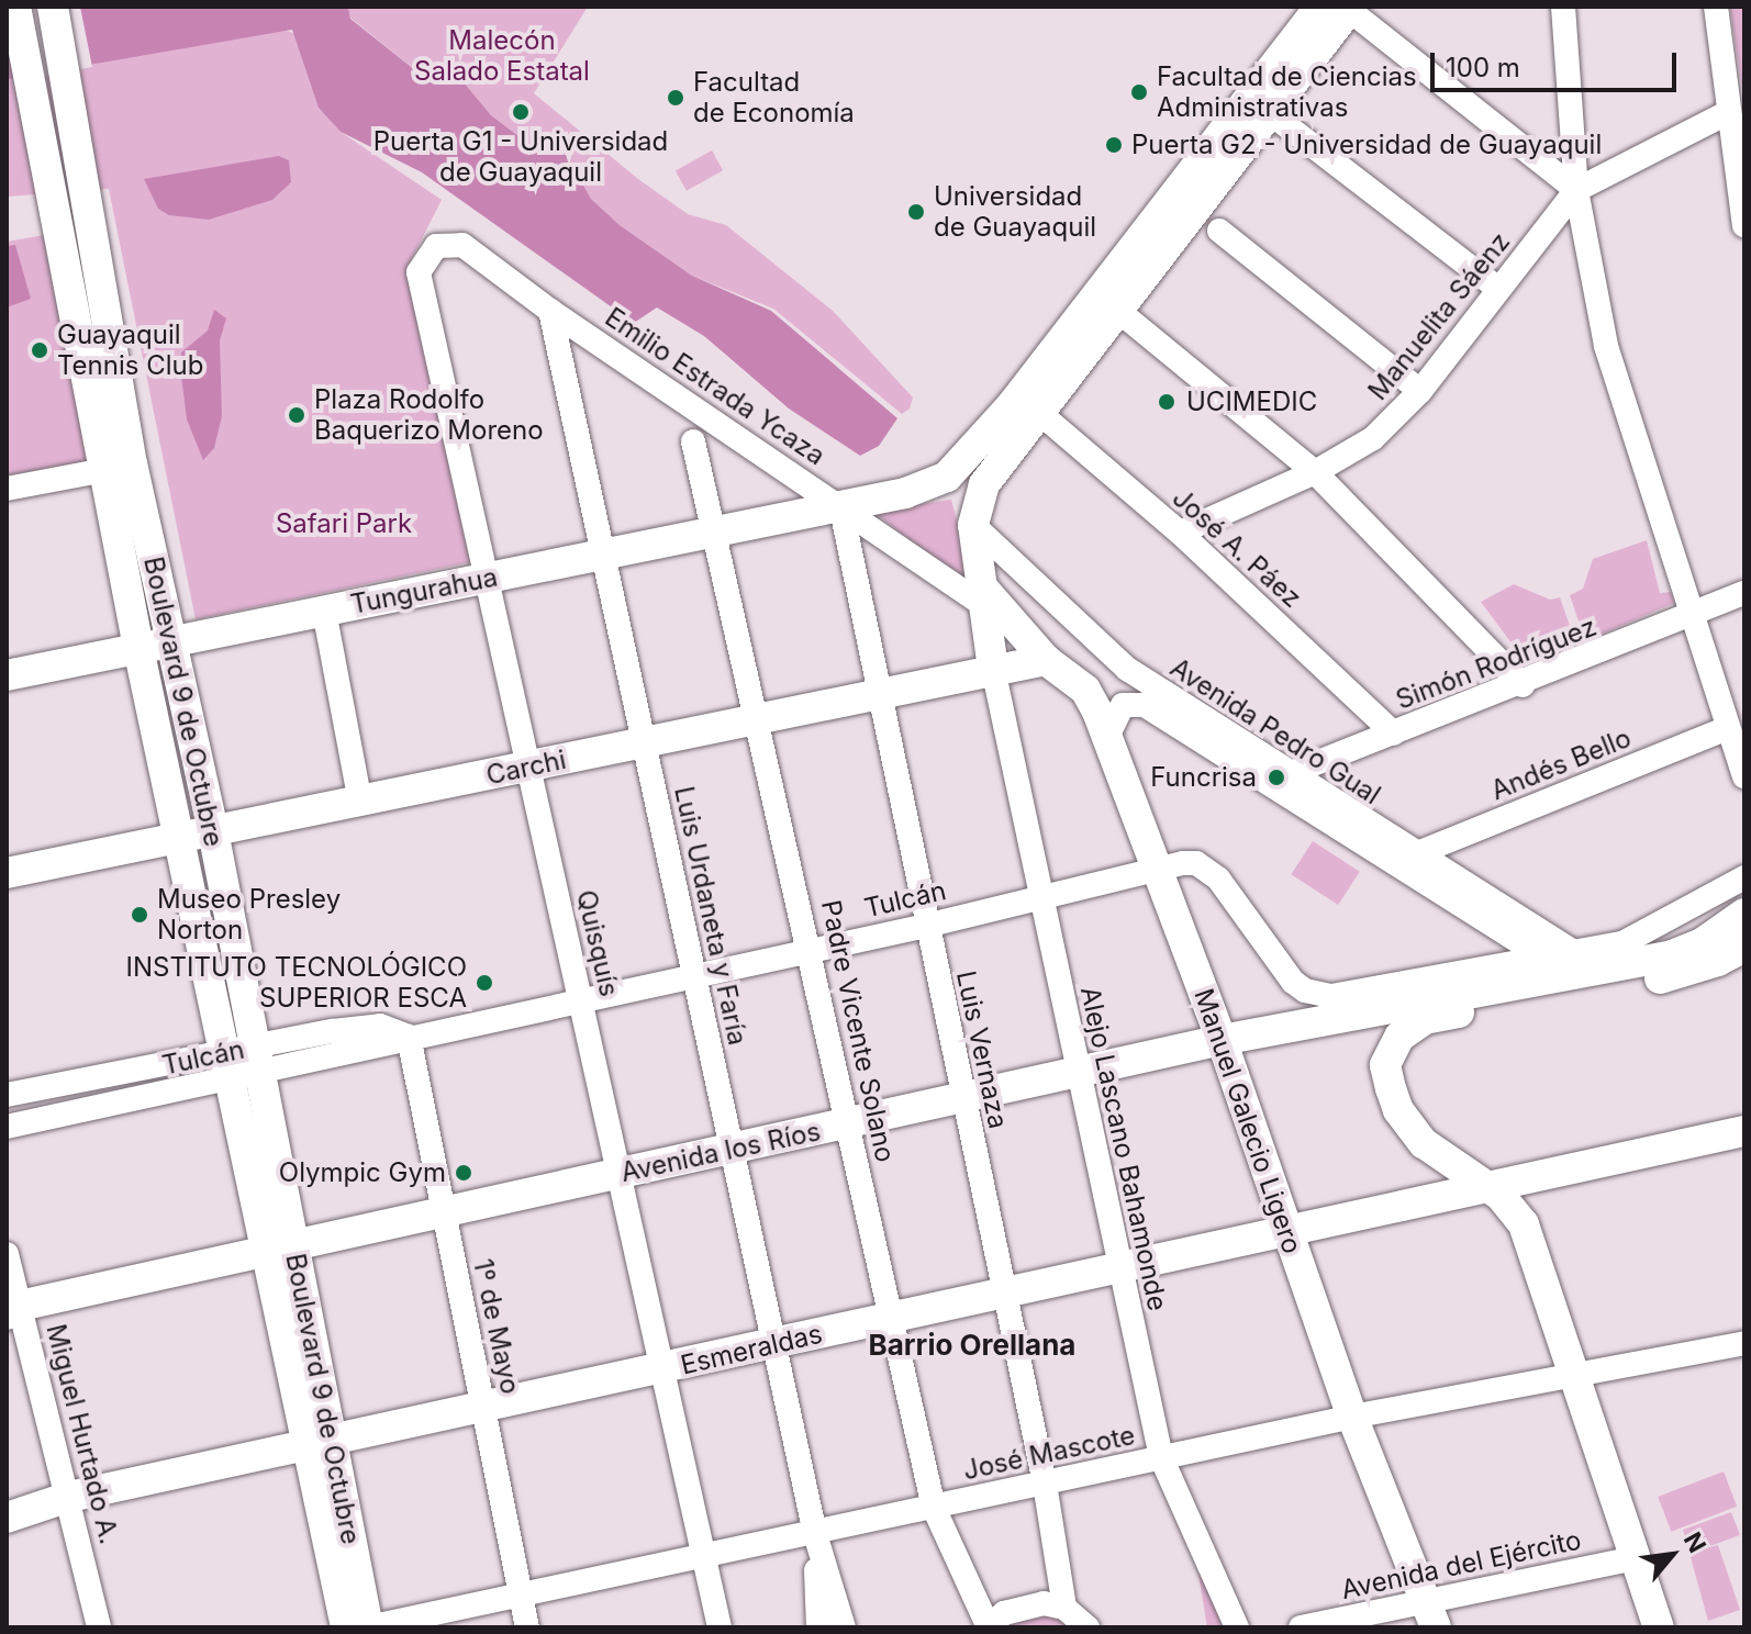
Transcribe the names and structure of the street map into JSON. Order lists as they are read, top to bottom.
{
  "streets": {
    "main road": [
      "Tungurahua",
      "Boulevard 9 de Octubre",
      "Carchi",
      "Manuel Galecio Ligero",
      "Avenida los Ríos",
      "Esmeraldas"
    ],
    "street": [
      "Manuelita Sáenz",
      "Emilio Estrada Ycaza",
      "José A. Páez",
      "Simón Rodríguez",
      "Avenida Pedro Gual",
      "Andés Bello",
      "Tulcán",
      "Luis Urdaneta y Faría",
      "Quisquís",
      "Padre Vicente Solano",
      "Luis Vernaza",
      "Alejo Lascano Bahamonde",
      "1º de Mayo",
      "Miguel Hurtado A.",
      "José Mascote",
      "Avenida del Ejército"
    ]
  },
  "crossings": [
    ["Manuelita Sáenz", "José A. Páez"],
    ["Emilio Estrada Ycaza", "Tungurahua"],
    ["Emilio Estrada Ycaza", "Luis Urdaneta y Faría"],
    ["Emilio Estrada Ycaza", "Quisquís"],
    ["Emilio Estrada Ycaza", "Luis Vernaza"],
    ["Emilio Estrada Ycaza", "Manuel Galecio Ligero"],
    ["José A. Páez", "Simón Rodríguez"],
    ["Tungurahua", "Boulevard 9 de Octubre"],
    ["Tungurahua", "Luis Urdaneta y Faría"],
    ["Tungurahua", "Quisquís"],
    ["Tungurahua", "Padre Vicente Solano"],
    ["Tungurahua", "Luis Vernaza"],
    ["Simón Rodríguez", "Avenida Pedro Gual"],
    ["Boulevard 9 de Octubre", "Carchi"],
    ["Boulevard 9 de Octubre", "Tulcán"],
    ["Boulevard 9 de Octubre", "Avenida los Ríos"],
    ["Boulevard 9 de Octubre", "Esmeraldas"],
    ["Boulevard 9 de Octubre", "José Mascote"],
    ["Avenida Pedro Gual", "Andés Bello"],
    ["Avenida Pedro Gual", "Manuel Galecio Ligero"],
    ["Carchi", "Luis Urdaneta y Faría"],
    ["Carchi", "Quisquís"],
    ["Carchi", "Padre Vicente Solano"],
    ["Carchi", "Luis Vernaza"],
    ["Carchi", "Manuel Galecio Ligero"],
    ["Carchi", "Alejo Lascano Bahamonde"],
    ["Tulcán", "Luis Urdaneta y Faría"],
    ["Tulcán", "Quisquís"],
    ["Tulcán", "Padre Vicente Solano"],
    ["Tulcán", "Luis Vernaza"],
    ["Tulcán", "Manuel Galecio Ligero"],
    ["Tulcán", "Alejo Lascano Bahamonde"],
    ["Tulcán", "1º de Mayo"],
    ["Luis Urdaneta y Faría", "Avenida los Ríos"],
    ["Luis Urdaneta y Faría", "Esmeraldas"],
    ["Luis Urdaneta y Faría", "José Mascote"],
    ["Quisquís", "Avenida los Ríos"],
    ["Quisquís", "Esmeraldas"],
    ["Quisquís", "José Mascote"],
    ["Padre Vicente Solano", "Avenida los Ríos"],
    ["Padre Vicente Solano", "Esmeraldas"],
    ["Padre Vicente Solano", "José Mascote"],
    ["Luis Vernaza", "Avenida los Ríos"],
    ["Luis Vernaza", "Esmeraldas"],
    ["Luis Vernaza", "José Mascote"],
    ["Manuel Galecio Ligero", "Avenida los Ríos"],
    ["Manuel Galecio Ligero", "Esmeraldas"],
    ["Manuel Galecio Ligero", "José Mascote"],
    ["Manuel Galecio Ligero", "Avenida del Ejército"],
    ["Alejo Lascano Bahamonde", "Avenida los Ríos"],
    ["Alejo Lascano Bahamonde", "Esmeraldas"],
    ["Alejo Lascano Bahamonde", "José Mascote"],
    ["Avenida los Ríos", "1º de Mayo"],
    ["Avenida los Ríos", "Miguel Hurtado A."],
    ["1º de Mayo", "Esmeraldas"],
    ["1º de Mayo", "José Mascote"],
    ["Esmeraldas", "Miguel Hurtado A."]
  ],
  "districts": ["Barrio Orellana"],
  "parks": ["Malecón Salado Estatal", "Safari Park"],
  "places": [
    "Facultad de Ciencias Administrativas",
    "Facultad de Economía",
    "Puerta G1 - Universidad de Guayaquil",
    "Puerta G2 - Universidad de Guayaquil",
    "Universidad de Guayaquil",
    "Guayaquil Tennis Club",
    "UCIMEDIC",
    "Plaza Rodolfo Baquerizo Moreno",
    "Funcrisa",
    "Museo Presley Norton",
    "INSTITUTO TECNOLÓGICO SUPERIOR ESCA",
    "Olympic Gym"
  ],
  "scale_bar": "100 m",
  "north": "top right"
}
